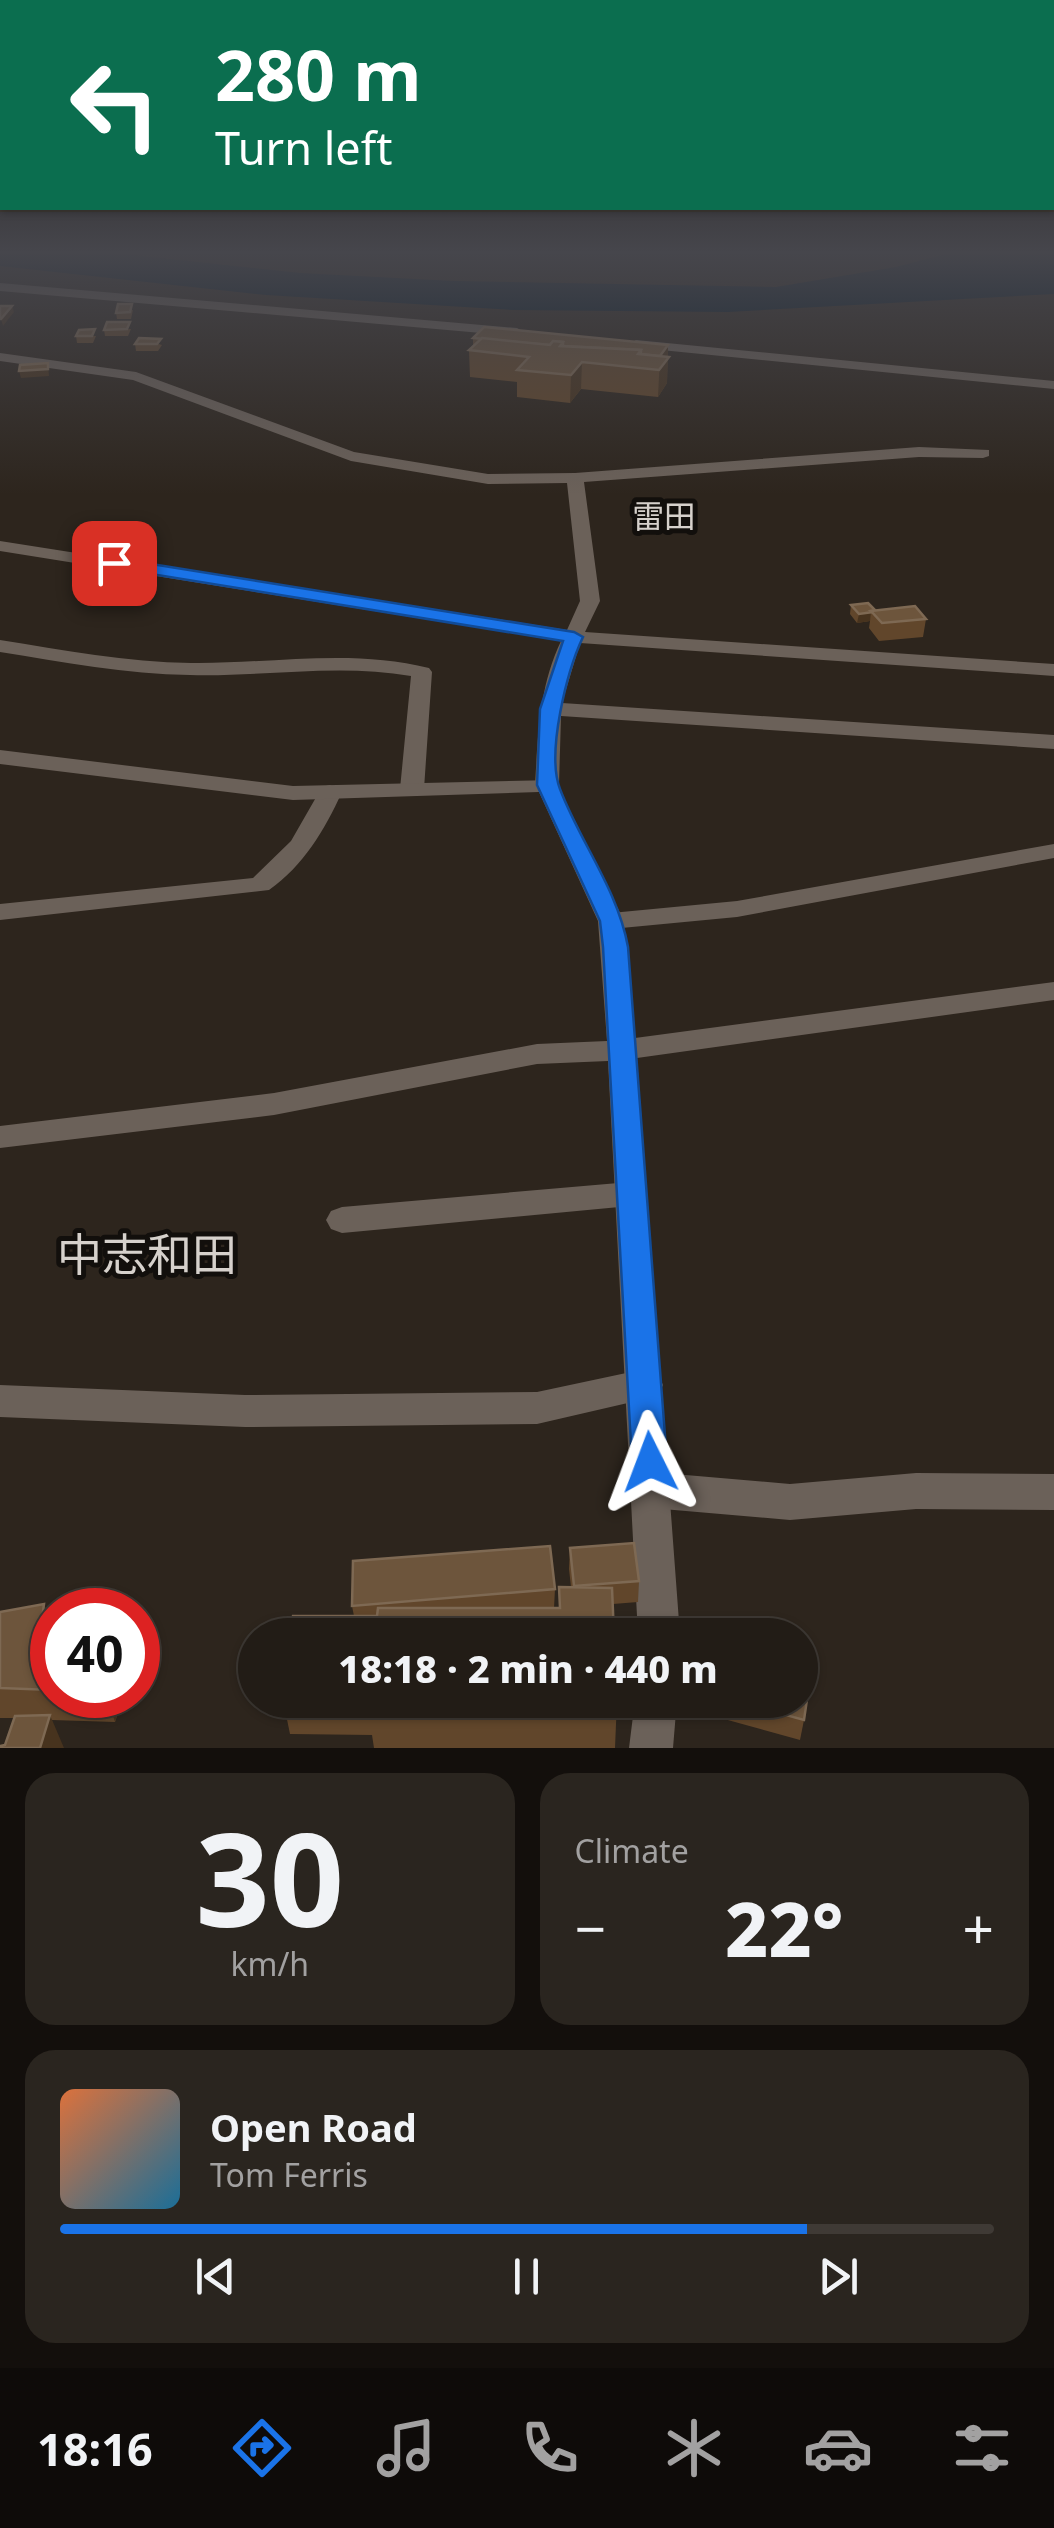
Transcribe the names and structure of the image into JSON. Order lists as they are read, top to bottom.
{
  "districts": ["雷田", "中志和田"],
  "page": {
    "turn": ["280 m", "Turn left"],
    "limit": "40",
    "trip": "18:18 · 2 min · 440 m",
    "tile": [
      ["30", "km/h"],
      "Climate"
    ],
    "heat": ["−", "22°", "+"],
    "song": ["Open Road", "Tom Ferris"],
    "tabs": "18:16"
  }
}
